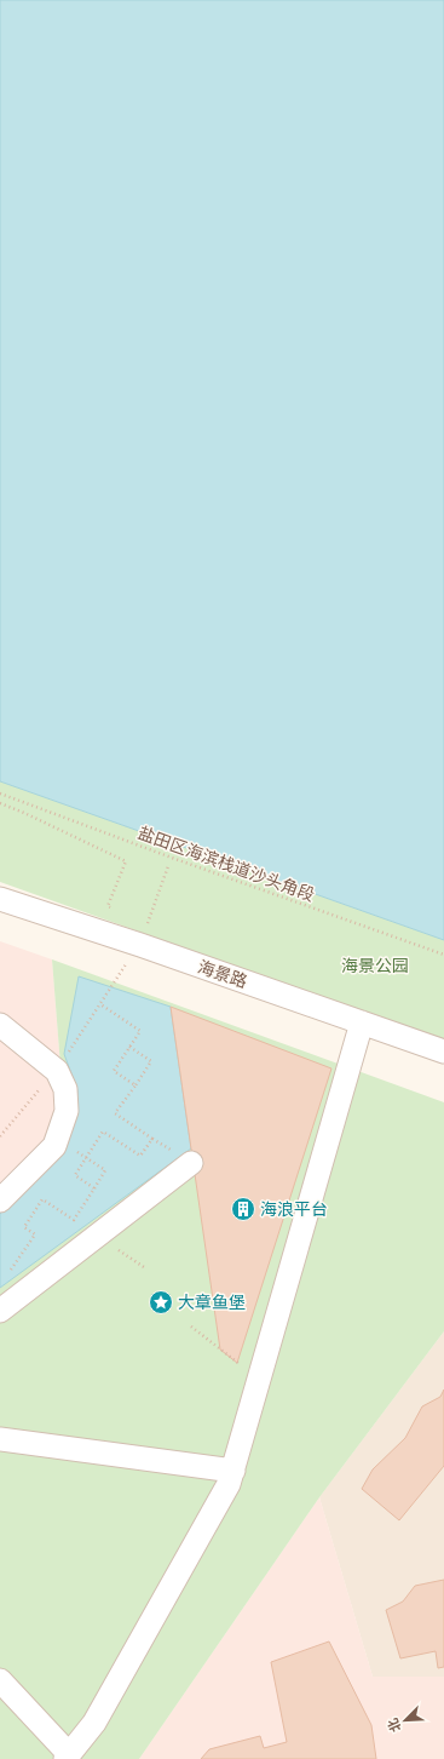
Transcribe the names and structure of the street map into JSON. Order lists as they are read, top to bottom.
{
  "streets": {
    "street": ["海景路"],
    "path": ["盐田区海滨栈道沙头角段"]
  },
  "parks": ["海景公园"],
  "places": {
    "building": ["海浪平台"],
    "place": ["大章鱼堡"]
  },
  "north": "bottom left"
}
